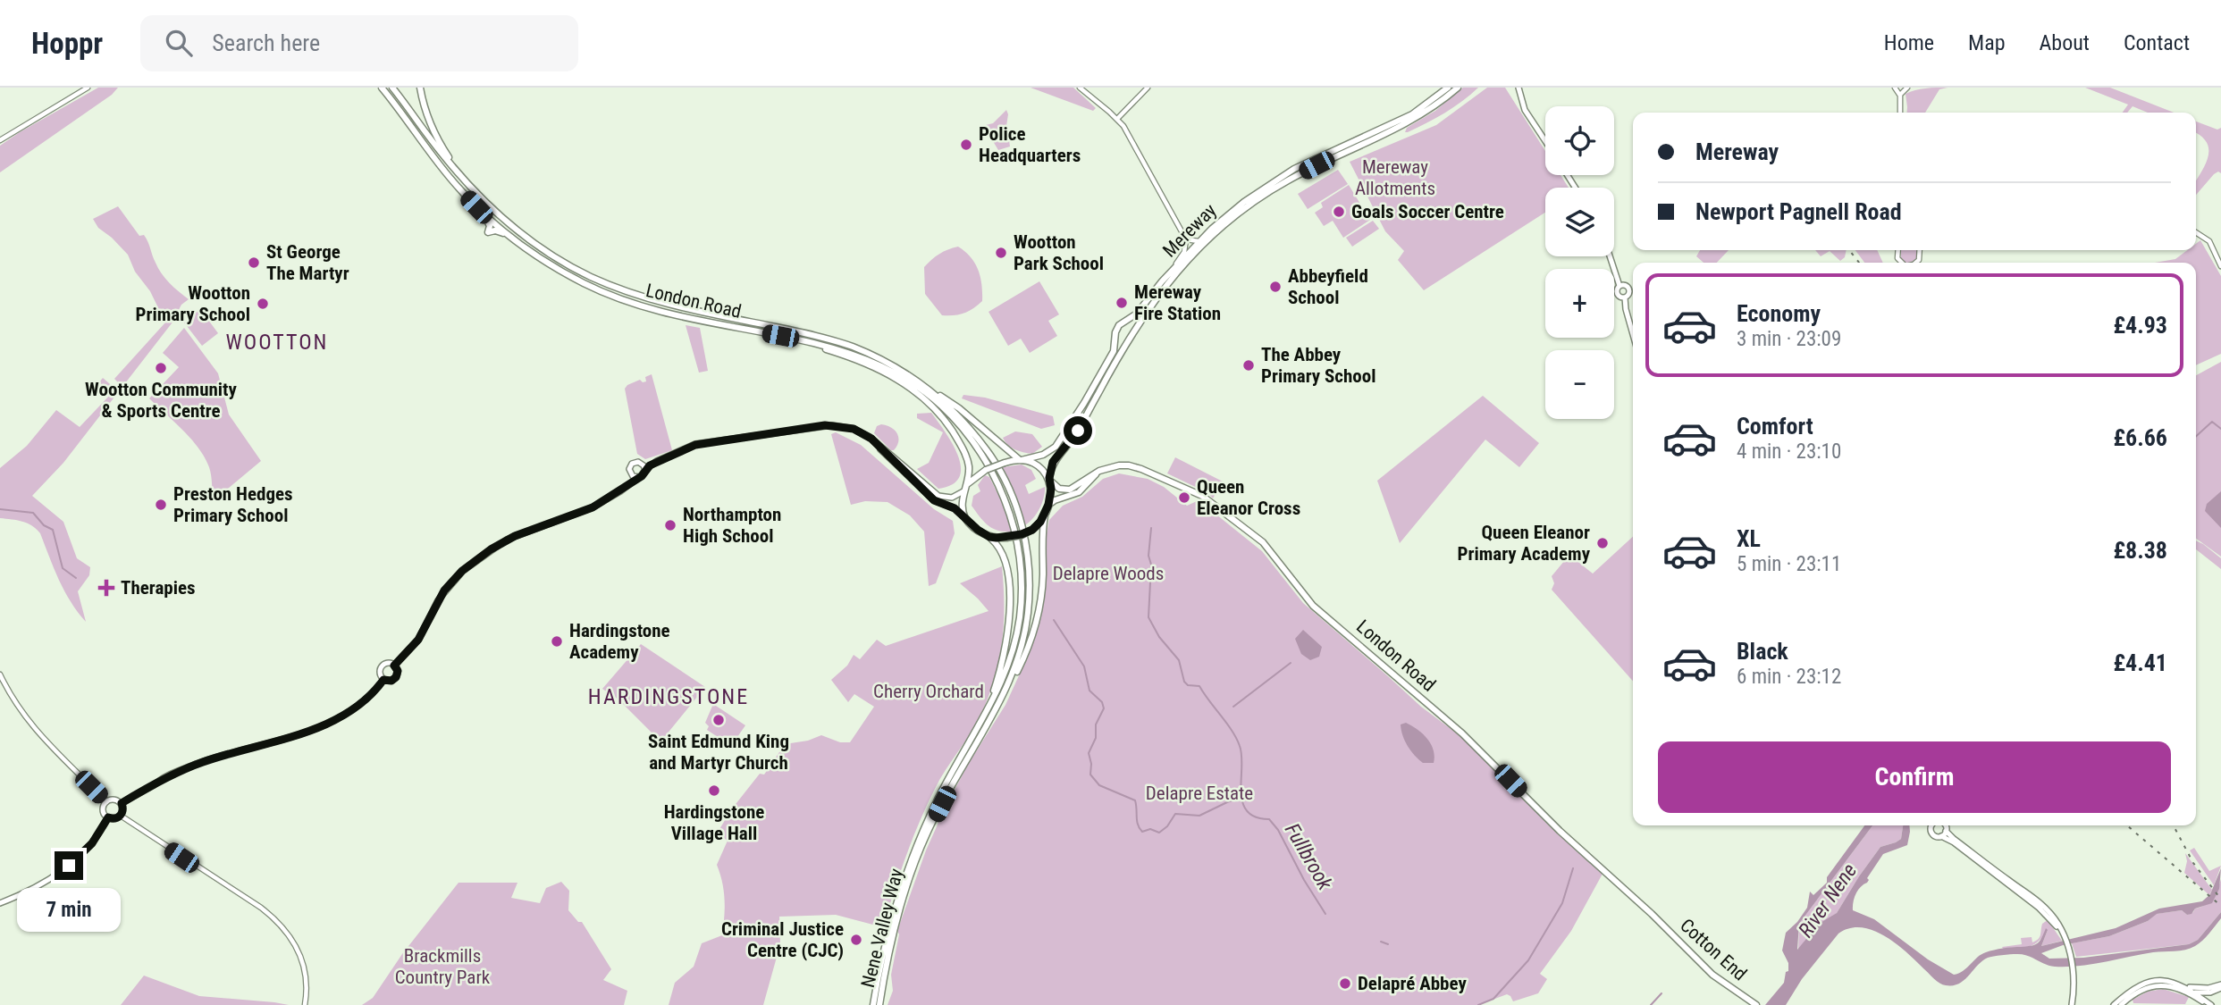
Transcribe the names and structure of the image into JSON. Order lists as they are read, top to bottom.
{
  "streets": {
    "highway": [
      "Mereway",
      "London Road",
      "Nene Valley Way",
      "Cotton End"
    ]
  },
  "crossings": [
    ["Mereway", "London Road"],
    ["London Road", "Nene Valley Way"],
    ["London Road", "Cotton End"]
  ],
  "districts": ["WOOTTON", "HARDINGSTONE"],
  "water": ["Fullbrook", "River Nene"],
  "parks": [
    "Mereway Allotments",
    "Delapre Woods",
    "Cherry Orchard",
    "Delapre Estate",
    "Brackmills Country Park"
  ],
  "places": {
    "other": [
      "Police Headquarters",
      "Goals Soccer Centre",
      "Wootton Park School",
      "St George The Martyr",
      "Abbeyfield School",
      "Mereway Fire Station",
      "Wootton Primary School",
      "The Abbey Primary School",
      "Wootton Community & Sports Centre",
      "Queen Eleanor Cross",
      "Preston Hedges Primary School",
      "Northampton High School",
      "Queen Eleanor Primary Academy",
      "Hardingstone Academy",
      "Saint Edmund King and Martyr Church",
      "Hardingstone Village Hall",
      "Criminal Justice Centre (CJC)",
      "Delapré Abbey"
    ],
    "health": ["Therapies"]
  },
  "page": {
    "header": "Hoppr",
    "search": "Search here",
    "nav": [
      "Home",
      "Map",
      "About",
      "Contact"
    ],
    "map_buttons": ["+", "−"],
    "banner": ["Mereway", "Newport Pagnell Road"],
    "list": [
      {
        "name": "Economy",
        "note": "3 min · 23:09",
        "value": "£4.93"
      },
      {
        "name": "Comfort",
        "note": "4 min · 23:10",
        "value": "£6.66"
      },
      {
        "name": "XL",
        "note": "5 min · 23:11",
        "value": "£8.38"
      },
      {
        "name": "Black",
        "note": "6 min · 23:12",
        "value": "£4.41"
      }
    ],
    "buttons": "Confirm",
    "bubble": "7 min"
  }
}
